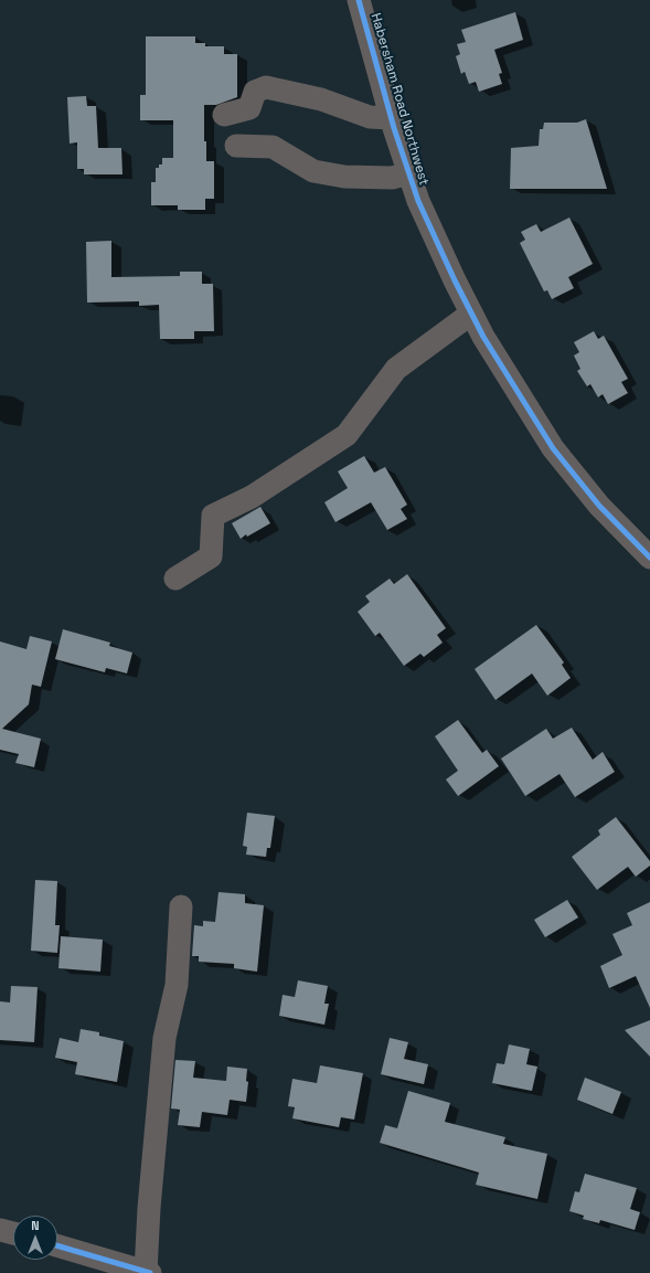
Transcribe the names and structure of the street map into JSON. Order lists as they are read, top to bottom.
{
  "streets": {
    "street": ["Habersham Road Northwest"]
  },
  "north": "top"
}
